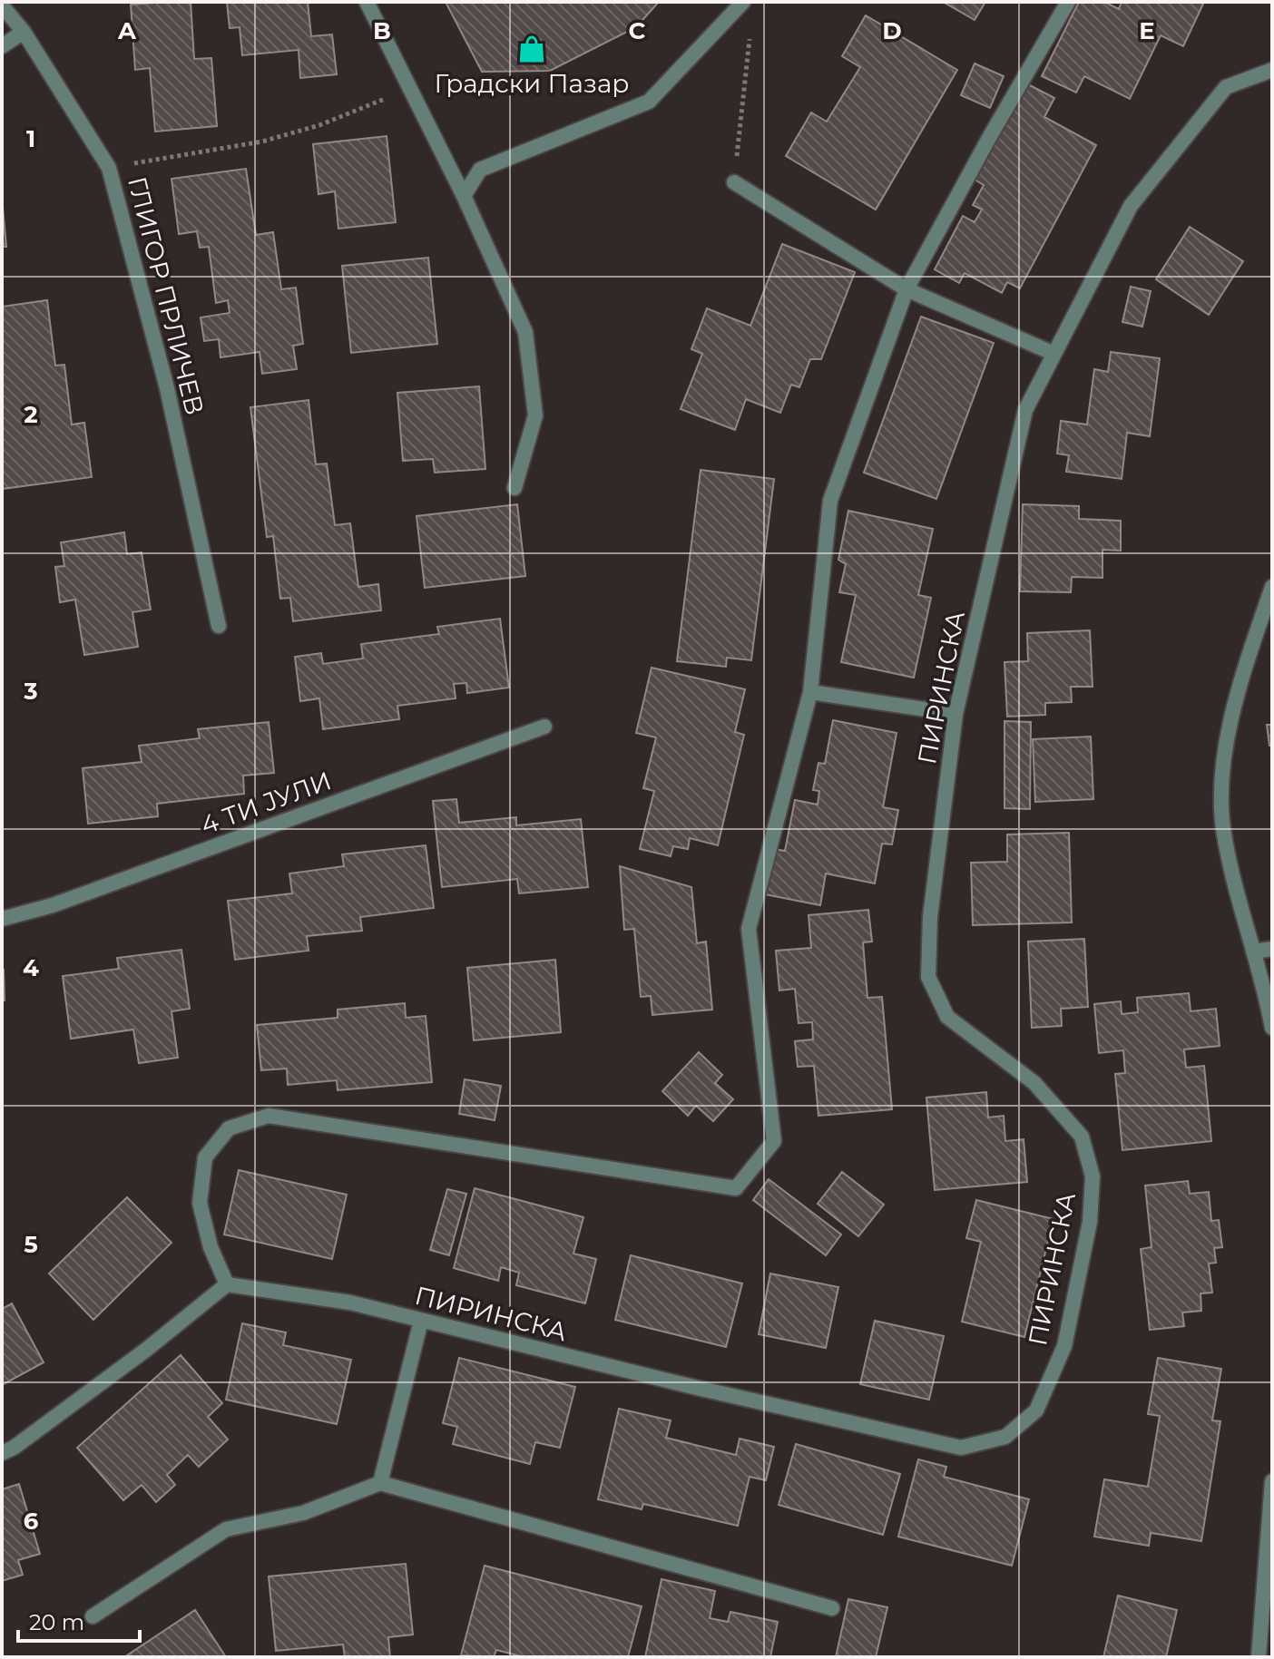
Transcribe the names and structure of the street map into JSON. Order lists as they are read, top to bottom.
{
  "streets": {
    "street": ["ГЛИГОР ПРЛИЧЕВ", "ПИРИНСКА", "4 ТИ ЈУЛИ"]
  },
  "places": {
    "shop": ["Градски Пазар"]
  },
  "scale_bar": "20 m",
  "grid": {
    "columns": [
      "A",
      "B",
      "C",
      "D",
      "E"
    ],
    "rows": [
      "1",
      "2",
      "3",
      "4",
      "5",
      "6"
    ]
  }
}
